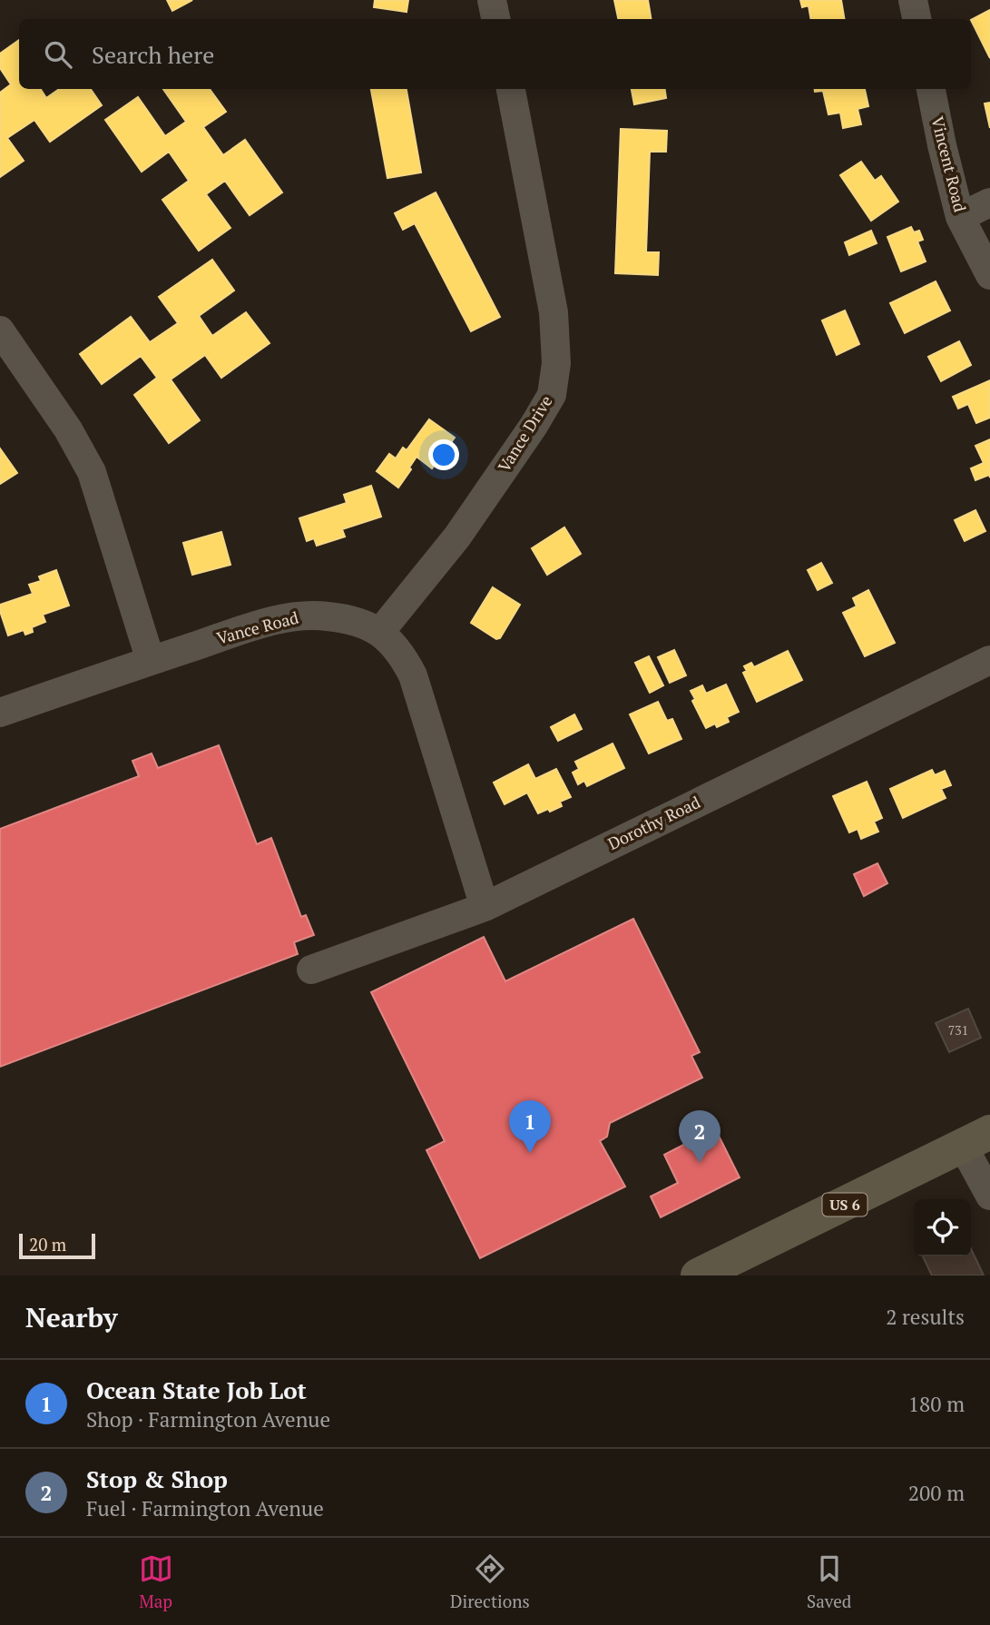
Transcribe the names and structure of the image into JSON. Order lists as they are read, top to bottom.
{
  "streets": {
    "highway": ["US 6"],
    "street": [
      "Vincent Road",
      "Vance Drive",
      "Vance Road",
      "Dorothy Road"
    ]
  },
  "crossings": [
    ["Vance Drive", "Vance Road"],
    ["Vance Road", "Dorothy Road"]
  ],
  "house_numbers": ["731"],
  "scale_bar": "20 m",
  "page": {
    "search": "Search here",
    "pins": ["1", "2"],
    "scale": "20 m",
    "heading": ["Nearby", "2 results"],
    "list": [
      {
        "mark": "1",
        "name": "Ocean State Job Lot",
        "note": "Shop · Farmington Avenue",
        "value": "180 m"
      },
      {
        "mark": "2",
        "name": "Stop & Shop",
        "note": "Fuel · Farmington Avenue",
        "value": "200 m"
      }
    ],
    "nav": ["Map", "Directions", "Saved"]
  }
}
